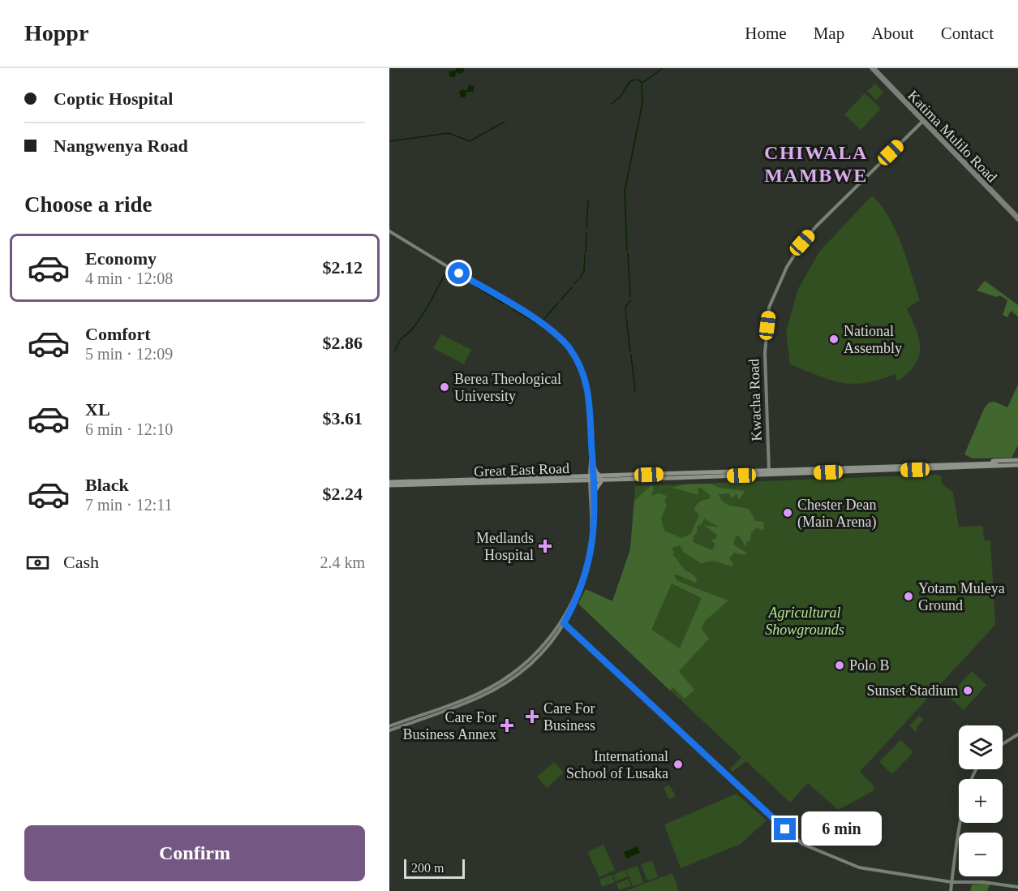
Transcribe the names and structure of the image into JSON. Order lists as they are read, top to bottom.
{
  "streets": {
    "main road": ["Katima Mulilo Road", "Kwacha Road", "Great East Road"]
  },
  "crossings": [
    ["Katima Mulilo Road", "Kwacha Road"],
    ["Kwacha Road", "Great East Road"]
  ],
  "districts": ["CHIWALA MAMBWE"],
  "parks": ["Agricultural Showgrounds"],
  "places": {
    "other": [
      "National Assembly",
      "Berea Theological University",
      "Chester Dean (Main Arena)",
      "Yotam Muleya Ground",
      "Polo B",
      "Sunset Stadium",
      "International School of Lusaka"
    ],
    "health": ["Medlands Hospital", "Care For Business", "Care For Business Annex"]
  },
  "scale_bar": "200 m",
  "page": {
    "header": "Hoppr",
    "nav": [
      "Home",
      "Map",
      "About",
      "Contact"
    ],
    "banner": ["Coptic Hospital", "Nangwenya Road"],
    "heading": "Choose a ride",
    "list": [
      {
        "name": "Economy",
        "note": "4 min · 12:08",
        "value": "$2.12"
      },
      {
        "name": "Comfort",
        "note": "5 min · 12:09",
        "value": "$2.86"
      },
      {
        "name": "XL",
        "note": "6 min · 12:10",
        "value": "$3.61"
      },
      {
        "name": "Black",
        "note": "7 min · 12:11",
        "value": "$2.24"
      }
    ],
    "pay": ["Cash", "2.4 km"],
    "map_buttons": ["+", "−"],
    "bubble": "6 min",
    "buttons": "Confirm",
    "scale": "200 m"
  }
}
